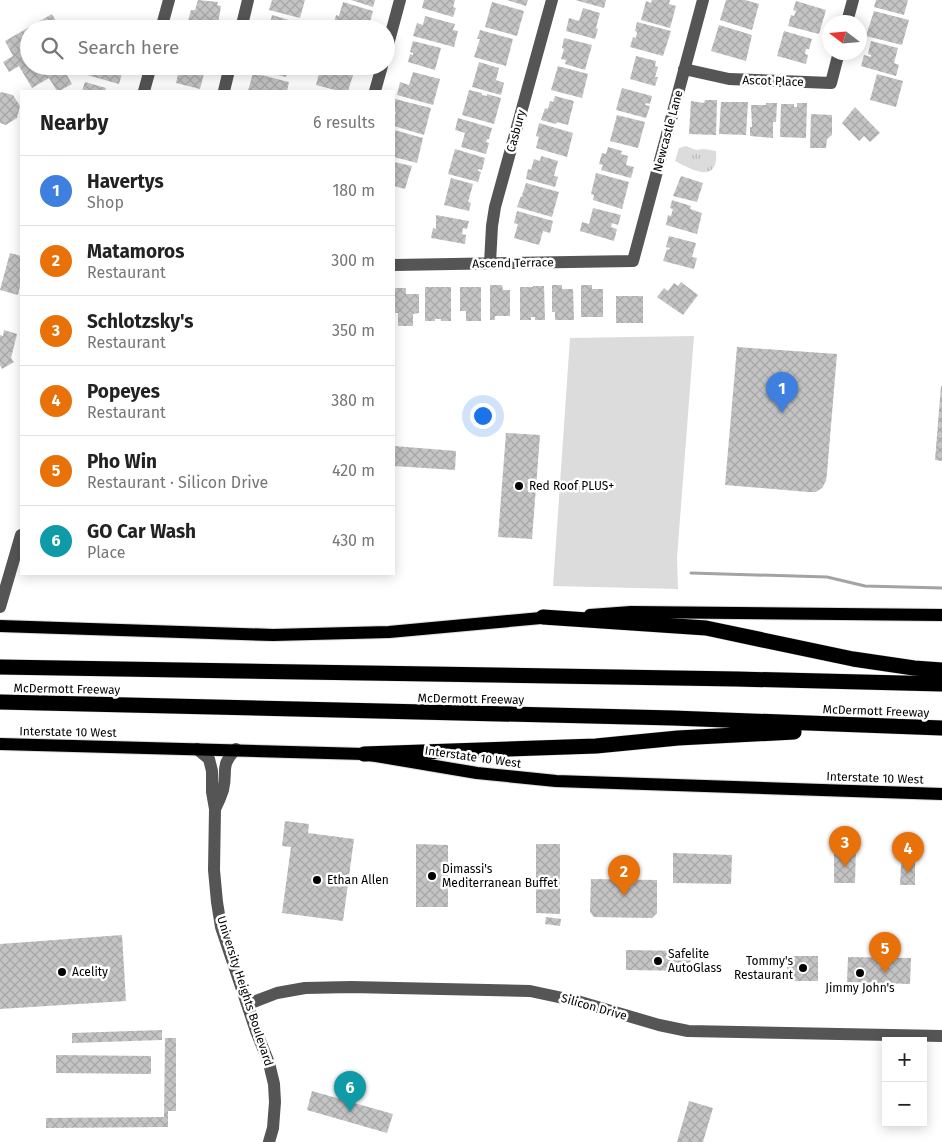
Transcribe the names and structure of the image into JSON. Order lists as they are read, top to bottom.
{
  "streets": {
    "highway": ["McDermott Freeway"],
    "main road": ["Interstate 10 West"],
    "street": [
      "Ascot Place",
      "Casbury",
      "Newcastle Lane",
      "Ascend Terrace",
      "University Heights Boulevard",
      "Silicon Drive"
    ]
  },
  "crossings": [
    ["Ascot Place", "Newcastle Lane"],
    ["Casbury", "Ascend Terrace"],
    ["Newcastle Lane", "Ascend Terrace"],
    ["Interstate 10 West", "University Heights Boulevard"],
    ["University Heights Boulevard", "Silicon Drive"]
  ],
  "places": [
    "Red Roof PLUS+",
    "Dimassi's Mediterranean Buffet",
    "Ethan Allen",
    "Safelite AutoGlass",
    "Tommy's Restaurant",
    "Acelity",
    "Jimmy John's"
  ],
  "north": "left",
  "page": {
    "search": "Search here",
    "heading": ["Nearby", "6 results"],
    "list": [
      {
        "mark": "1",
        "name": "Havertys",
        "note": "Shop",
        "value": "180 m"
      },
      {
        "mark": "2",
        "name": "Matamoros",
        "note": "Restaurant",
        "value": "300 m"
      },
      {
        "mark": "3",
        "name": "Schlotzsky's",
        "note": "Restaurant",
        "value": "350 m"
      },
      {
        "mark": "4",
        "name": "Popeyes",
        "note": "Restaurant",
        "value": "380 m"
      },
      {
        "mark": "5",
        "name": "Pho Win",
        "note": "Restaurant · Silicon Drive",
        "value": "420 m"
      },
      {
        "mark": "6",
        "name": "GO Car Wash",
        "note": "Place",
        "value": "430 m"
      }
    ],
    "pins": [
      "1",
      "3",
      "4",
      "2",
      "5",
      "6"
    ],
    "map_buttons": ["+", "−"]
  }
}
